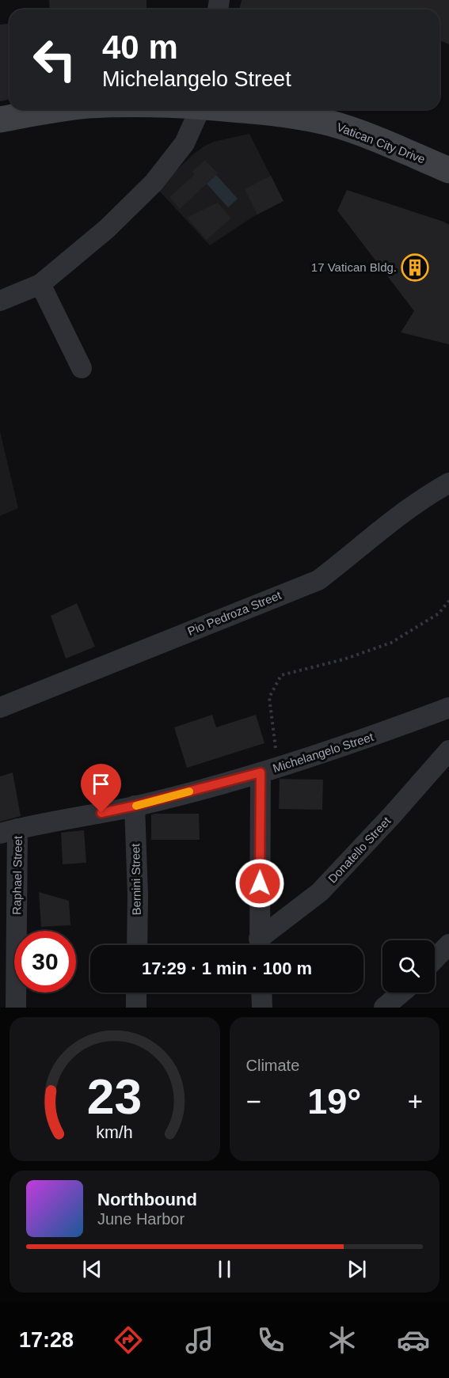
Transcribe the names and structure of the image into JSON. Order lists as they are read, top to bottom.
{
  "streets": {
    "main road": ["Vatican City Drive"],
    "street": [
      "Pio Pedroza Street",
      "Michelangelo Street",
      "Donatello Street",
      "Raphael Street",
      "Bernini Street"
    ]
  },
  "crossings": [
    ["Michelangelo Street", "Raphael Street"],
    ["Michelangelo Street", "Bernini Street"]
  ],
  "places": {
    "building": ["17 Vatican Bldg."]
  },
  "page": {
    "turn": ["40 m", "Michelangelo Street"],
    "limit": "30",
    "trip": "17:29 · 1 min · 100 m",
    "tile": "Climate",
    "heat": ["−", "19°", "+"],
    "song": ["Northbound", "June Harbor"],
    "tabs": "17:28",
    "gauge": ["23", "km/h"]
  }
}
